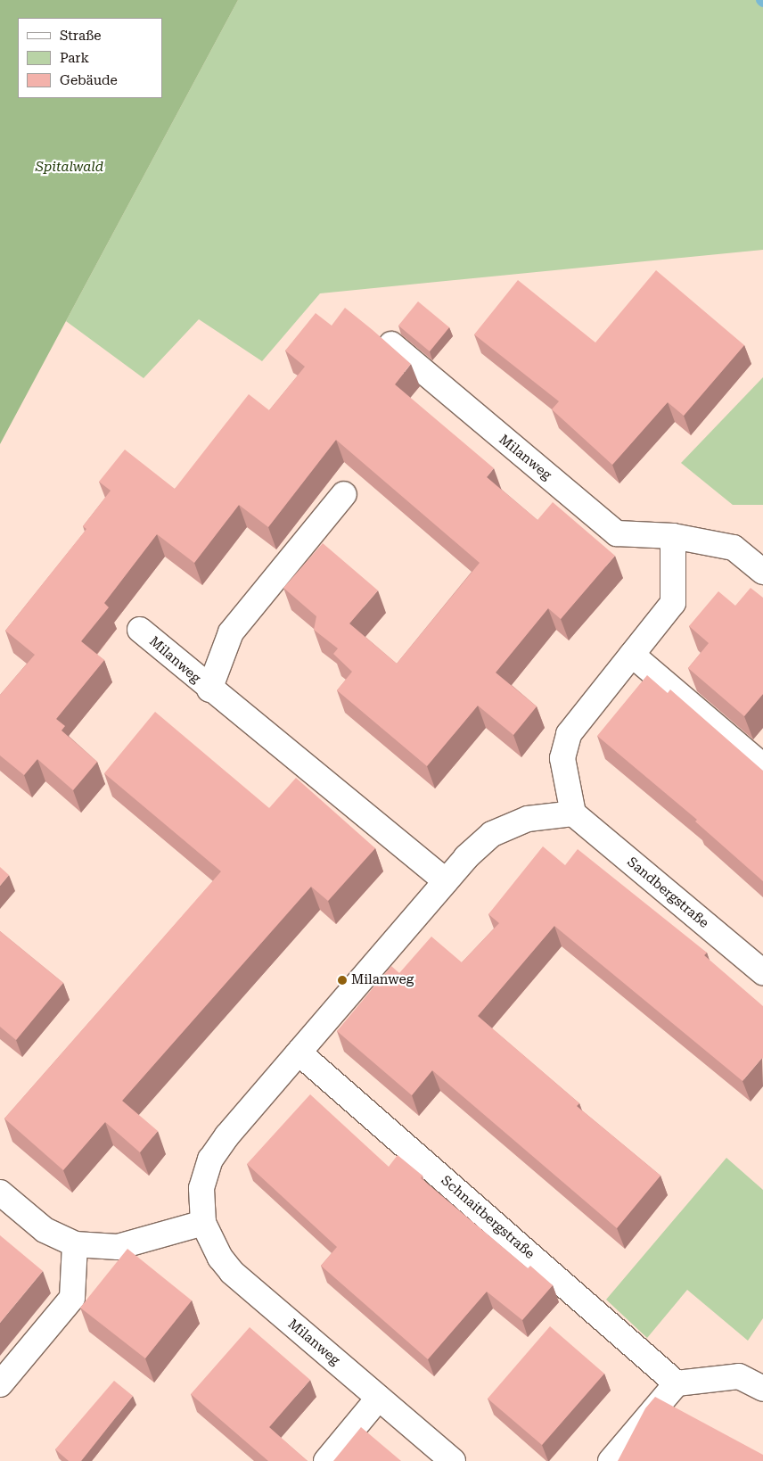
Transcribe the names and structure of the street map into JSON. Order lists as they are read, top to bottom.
{
  "streets": {
    "street": ["Milanweg", "Sandbergstraße", "Schnaitbergstraße"]
  },
  "crossings": [
    ["Milanweg", "Sandbergstraße"],
    ["Milanweg", "Schnaitbergstraße"]
  ],
  "parks": ["Spitalwald"],
  "places": ["Milanweg"],
  "legend": ["Straße", "Park", "Gebäude"]
}
